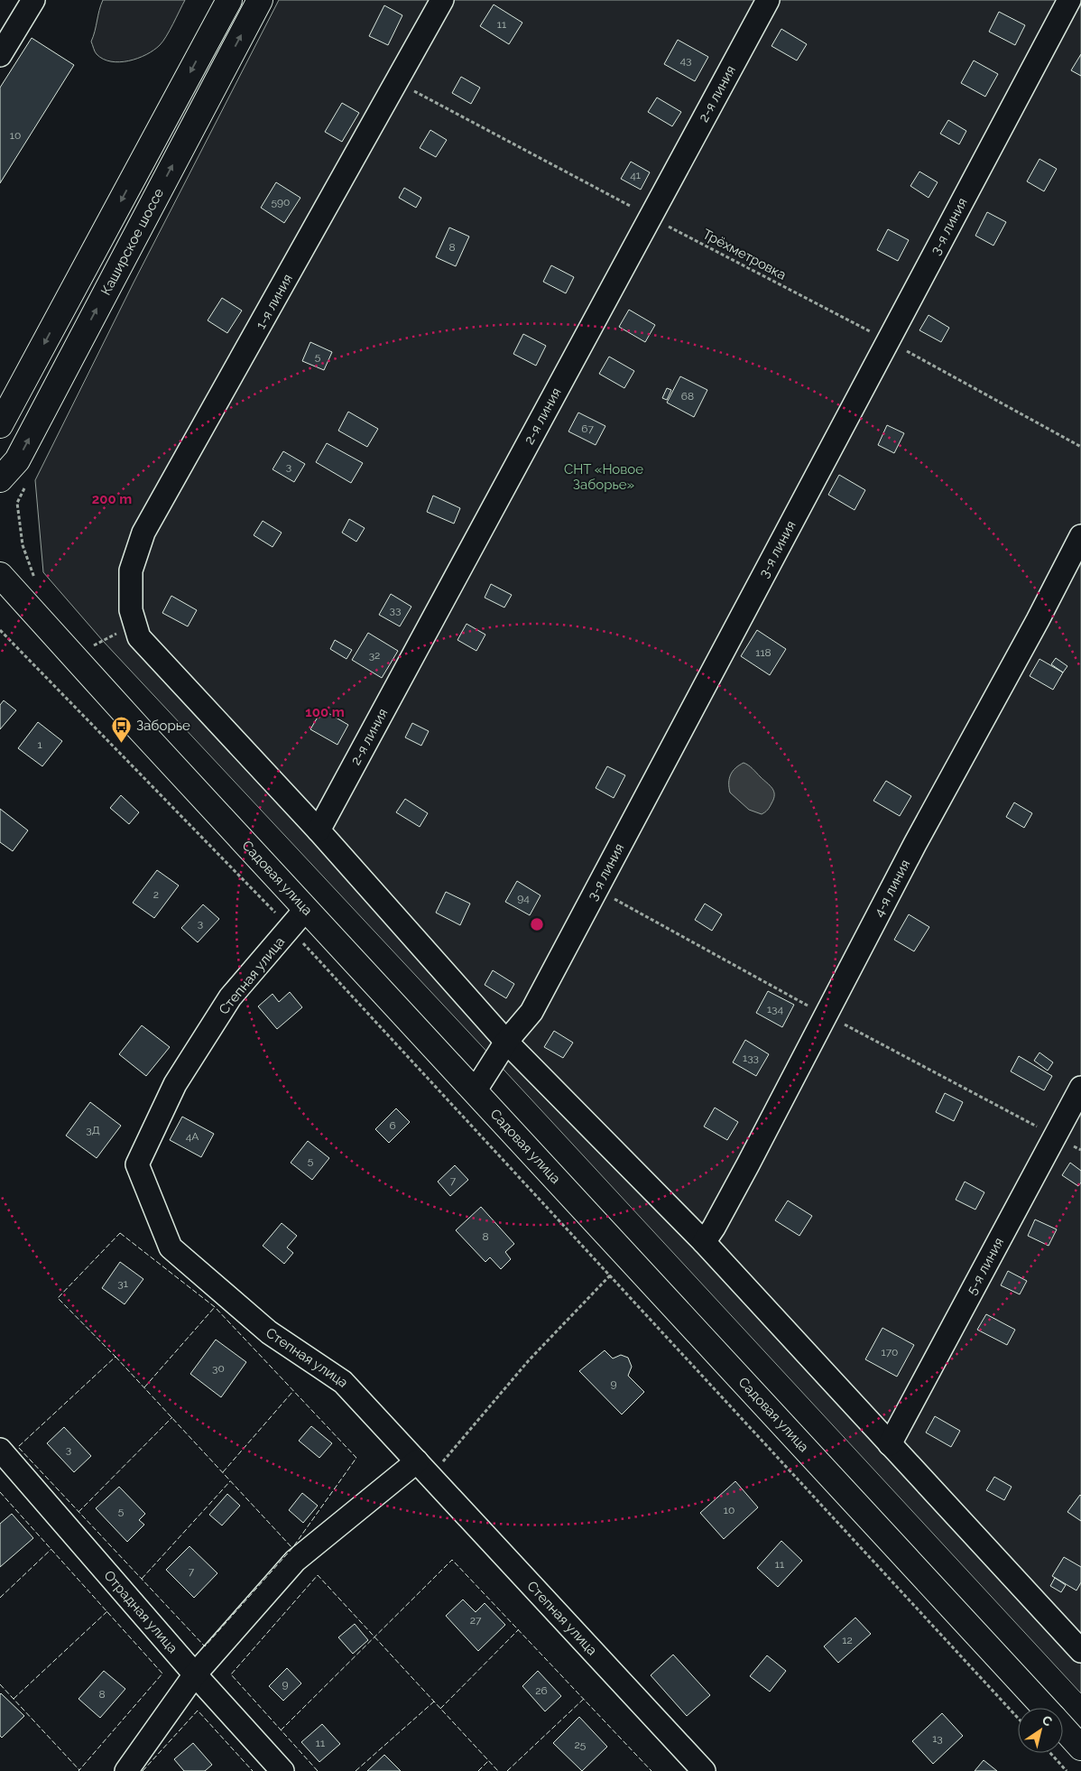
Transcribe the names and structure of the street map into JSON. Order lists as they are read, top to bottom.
{
  "streets": {
    "main road": ["Каширское шоссе", "Садовая улица"],
    "street": [
      "2-я линия",
      "3-я линия",
      "1-я линия",
      "4-я линия",
      "Степная улица",
      "5-я линия",
      "Отрадная улица"
    ],
    "path": ["Трёхметровка"]
  },
  "crossings": [
    ["2-я линия", "Трёхметровка"],
    ["3-я линия", "Трёхметровка"],
    ["3-я линия", "Садовая улица"],
    ["Трёхметровка", "1-я линия"],
    ["Садовая улица", "Степная улица"]
  ],
  "parks": ["СНТ «Новое Заборье»"],
  "places": {
    "bus stop": ["Заборье"]
  },
  "house_numbers": [
    "11",
    "43",
    "10",
    "41",
    "590",
    "8",
    "5",
    "68",
    "67",
    "3",
    "33",
    "118",
    "32",
    "1",
    "2",
    "94",
    "3",
    "134",
    "133",
    "6",
    "3Д",
    "4А",
    "5",
    "7",
    "8",
    "31",
    "170",
    "30",
    "9",
    "3",
    "10",
    "5",
    "11",
    "7",
    "27",
    "12",
    "9",
    "26",
    "8",
    "13",
    "11",
    "25"
  ],
  "north": "top right",
  "rings": ["200 m", "100 m"]
}
